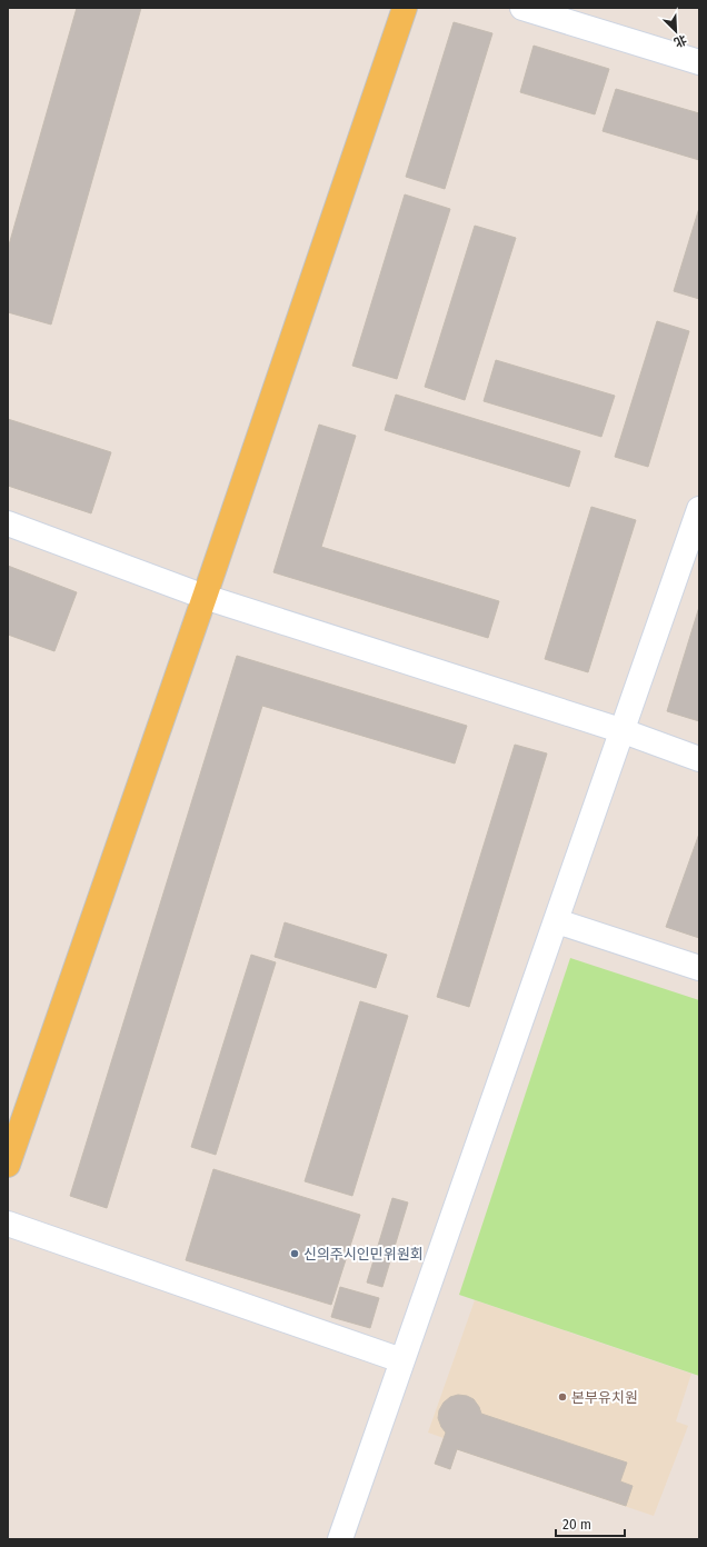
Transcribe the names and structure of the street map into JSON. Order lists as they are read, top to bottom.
{
  "places": ["신의주시인민위원회", "본부유치원"],
  "scale_bar": "20 m",
  "north": "bottom right"
}
